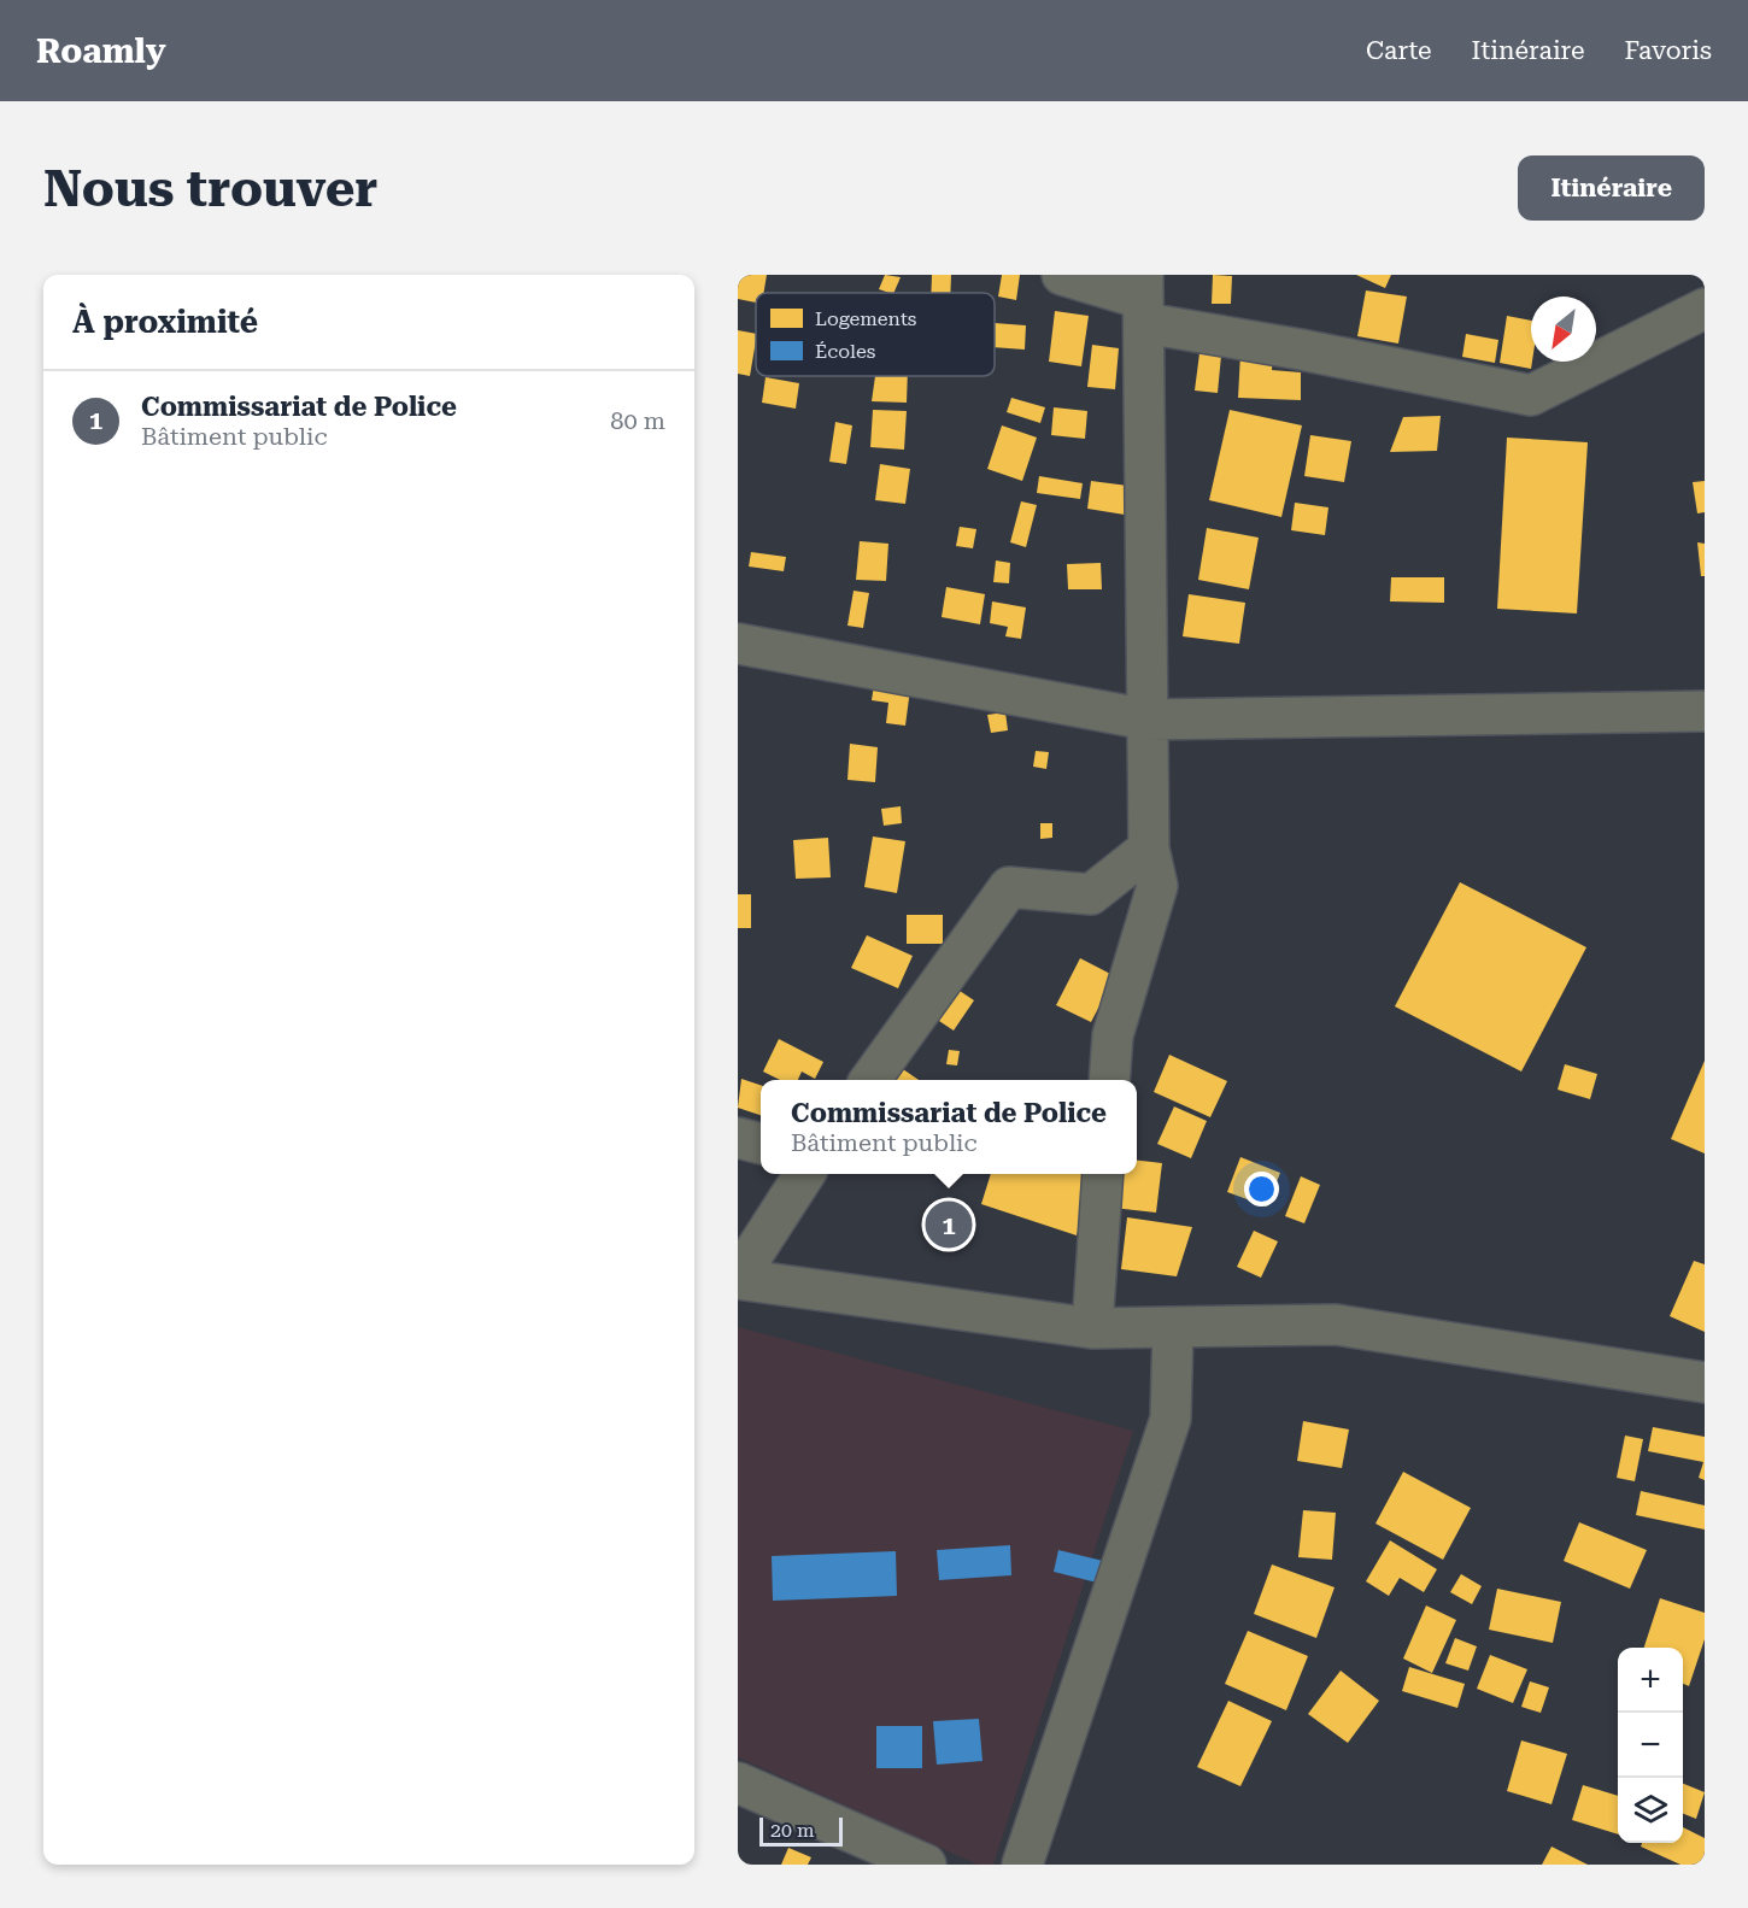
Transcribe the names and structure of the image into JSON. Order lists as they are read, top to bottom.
{
  "legend": ["Logements", "Écoles"],
  "scale_bar": "20 m",
  "north": "bottom left",
  "page": {
    "header": "Roamly",
    "nav": ["Carte", "Itinéraire", "Favoris"],
    "buttons": "Itinéraire",
    "title": "Nous trouver",
    "heading": "À proximité",
    "list": [
      {
        "mark": "1",
        "name": "Commissariat de Police",
        "note": "Bâtiment public",
        "value": "80 m"
      }
    ],
    "popup": ["Commissariat de Police", "Bâtiment public"],
    "pins": "1",
    "map_buttons": ["+", "−"],
    "scale": "20 m"
  }
}
